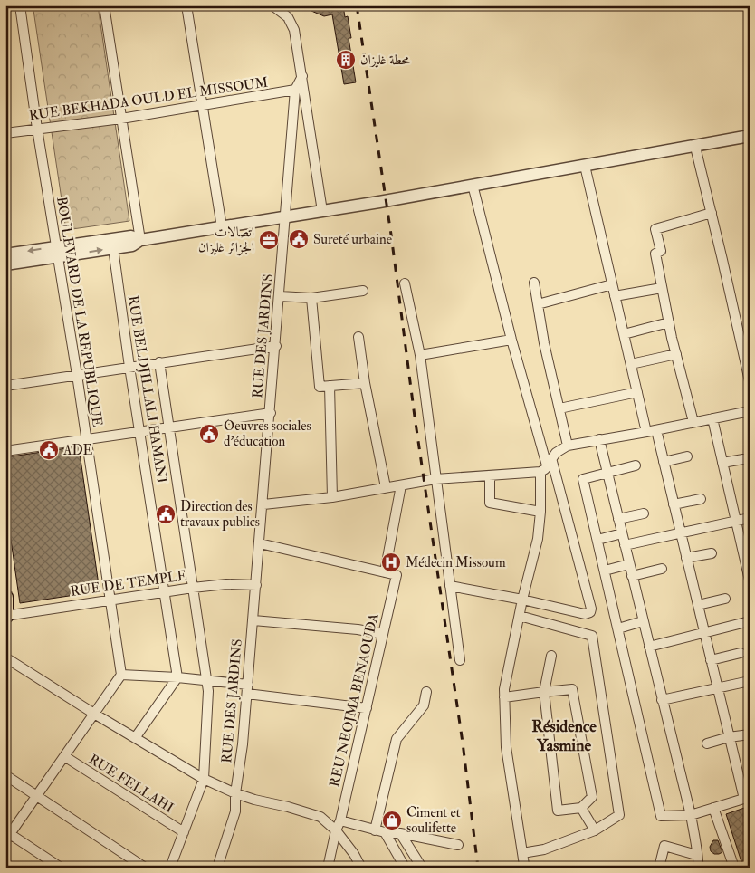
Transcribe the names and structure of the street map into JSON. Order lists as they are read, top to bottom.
{
  "streets": {
    "street": [
      "RUE BEKHADA OULD EL MISSOUM",
      "BOULEVARD DE LA REPUBLIQUE",
      "RUE DES JARDINS",
      "RUE BELDJILLALI HAMANI",
      "RUE DE TEMPLE",
      "REU NEOJMA BENAOUDA",
      "RUE FELLAHI"
    ]
  },
  "crossings": [
    ["RUE BEKHADA OULD EL MISSOUM", "BOULEVARD DE LA REPUBLIQUE"],
    ["RUE BEKHADA OULD EL MISSOUM", "RUE DES JARDINS"],
    ["BOULEVARD DE LA REPUBLIQUE", "RUE DE TEMPLE"],
    ["RUE DES JARDINS", "RUE DE TEMPLE"],
    ["RUE BELDJILLALI HAMANI", "RUE DE TEMPLE"]
  ],
  "districts": ["Résidence Yasmine"],
  "places": {
    "building": ["محطة غليزان"],
    "public building": [
      "Sureté urbaine",
      "Oeuvres sociales d'éducation",
      "ADE",
      "Direction des travaux publics"
    ],
    "office": ["اتصالات الجزائر غليزان"],
    "hospital": ["Médecin Missoum"],
    "shop": ["Ciment et soulifette"]
  }
}
